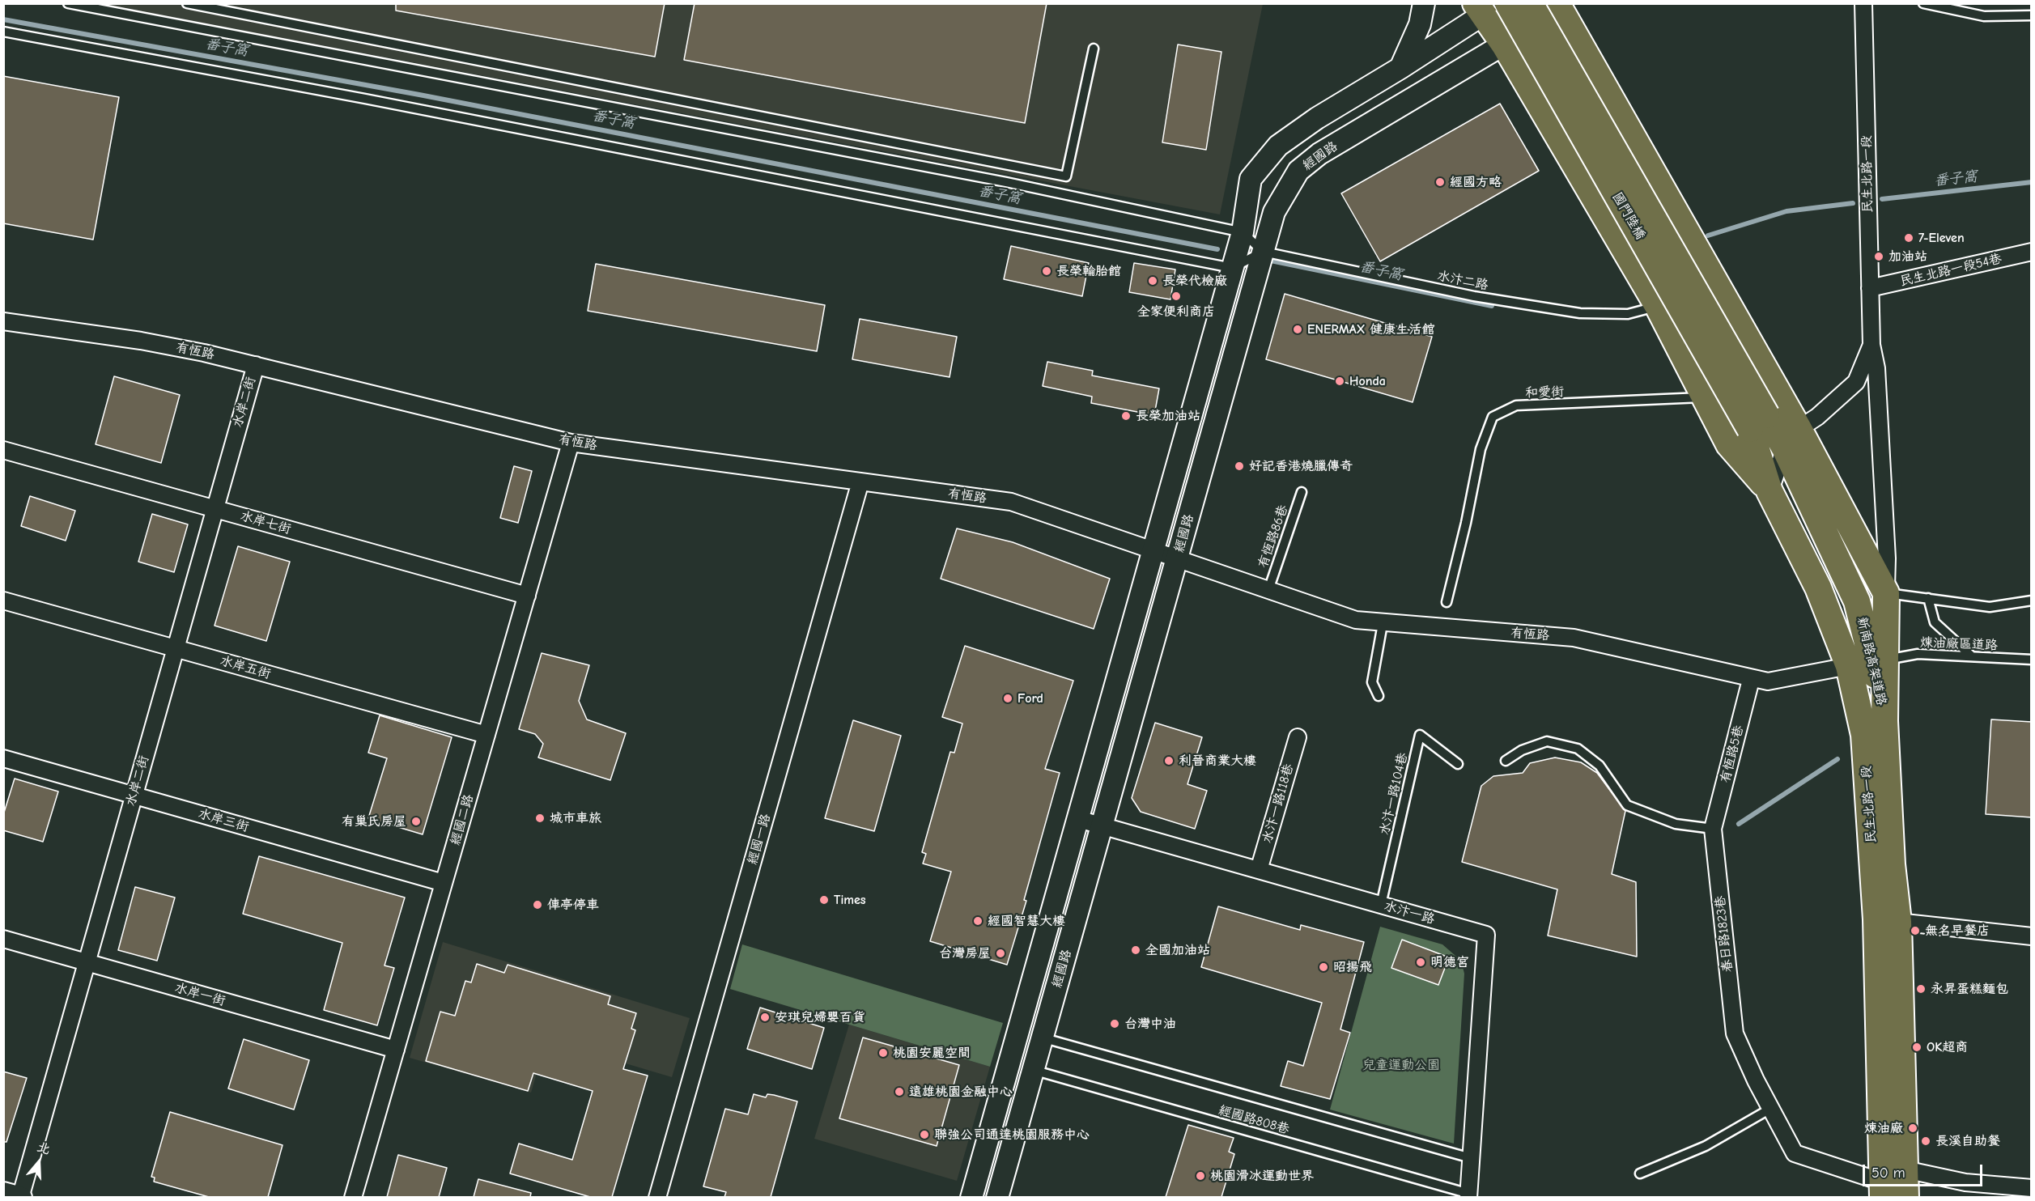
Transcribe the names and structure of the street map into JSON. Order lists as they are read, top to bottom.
{
  "streets": {
    "main road": ["民生北路一段", "國門陸橋", "新南路高架道路"],
    "street": [
      "經國路",
      "民生北路一段54巷",
      "有恆路",
      "水岸二街",
      "水岸七街",
      "水岸五街",
      "有恆路5巷",
      "水汴一路118巷",
      "經國二路",
      "水岸三街",
      "經國一路",
      "水汴一路",
      "春日路1823巷",
      "水岸一街"
    ],
    "lane": [
      "水汴二路",
      "和愛街",
      "有恆路86巷",
      "煉油廠區道路",
      "水汴一路104巷",
      "經國路808巷"
    ]
  },
  "crossings": [
    ["經國路", "水汴二路"],
    ["經國路", "有恆路"],
    ["經國路", "水汴一路"],
    ["經國路", "經國路808巷"],
    ["民生北路一段", "民生北路一段54巷"],
    ["民生北路一段", "有恆路"],
    ["民生北路一段", "新南路高架道路"],
    ["民生北路一段", "春日路1823巷"],
    ["有恆路", "水岸二街"],
    ["有恆路", "有恆路86巷"],
    ["有恆路", "煉油廠區道路"],
    ["有恆路", "新南路高架道路"],
    ["有恆路", "有恆路5巷"],
    ["有恆路", "經國二路"],
    ["有恆路", "經國一路"],
    ["水岸二街", "水岸七街"],
    ["水岸二街", "水岸五街"],
    ["水岸二街", "水岸三街"],
    ["水岸二街", "水岸一街"],
    ["水岸七街", "經國二路"],
    ["煉油廠區道路", "新南路高架道路"],
    ["水岸五街", "經國二路"],
    ["有恆路5巷", "春日路1823巷"],
    ["水汴一路104巷", "水汴一路"],
    ["水汴一路118巷", "水汴一路"],
    ["經國二路", "水岸三街"],
    ["經國二路", "水岸一街"],
    ["水汴一路", "經國路808巷"]
  ],
  "water": ["番子窩"],
  "parks": ["兒童運動公園"],
  "places": [
    "經國方略",
    "7-Eleven",
    "加油站",
    "長榮輪胎館",
    "長榮代檢廠",
    "全家便利商店",
    "ENERMAX 健康生活館",
    "Honda",
    "長榮加油站",
    "好記香港燒臘傳奇",
    "Ford",
    "利晉商業大樓",
    "城市車旅",
    "有巢氏房屋",
    "Times",
    "俥亭停車",
    "經國智慧大樓",
    "無名早餐店",
    "全國加油站",
    "台灣房屋",
    "明德宮",
    "昭揚飛",
    "永昇蛋糕麵包",
    "安琪兒婦嬰百貨",
    "台灣中油",
    "OK超商",
    "桃園安麗空間",
    "遠雄桃園金融中心",
    "煉油廠",
    "聯強公司通達桃園服務中心",
    "長溪自助餐",
    "桃園滑冰運動世界"
  ],
  "scale_bar": "50 m",
  "north": "top"
}
